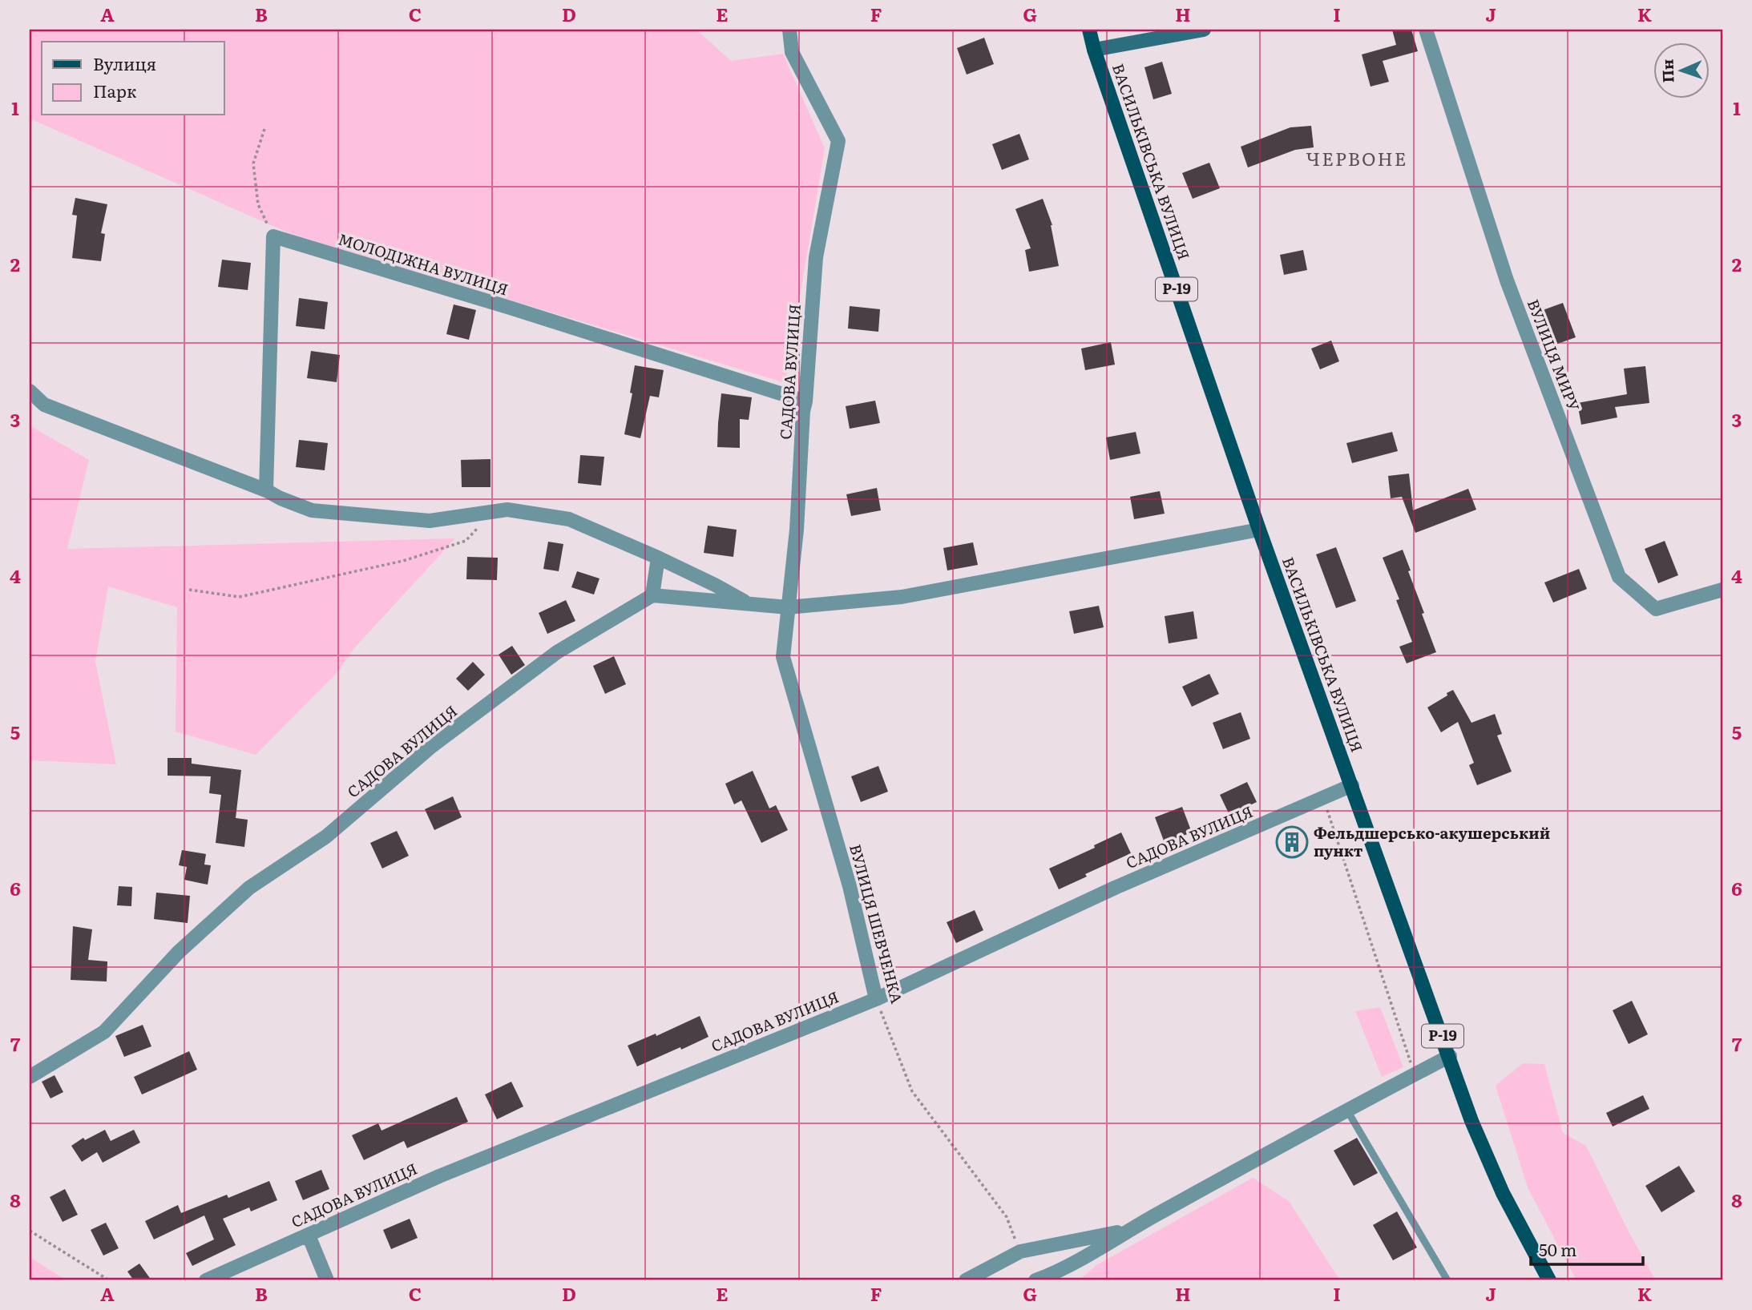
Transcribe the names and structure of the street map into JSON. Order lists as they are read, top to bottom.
{
  "streets": {
    "main road": ["ВАСИЛЬКІВСЬКА ВУЛИЦЯ", "Р-19"],
    "street": [
      "МОЛОДІЖНА ВУЛИЦЯ",
      "ВУЛИЦЯ МИРУ",
      "САДОВА ВУЛИЦЯ",
      "ВУЛИЦЯ ШЕВЧЕНКА"
    ]
  },
  "crossings": [
    ["ВАСИЛЬКІВСЬКА ВУЛИЦЯ", "САДОВА ВУЛИЦЯ"],
    ["МОЛОДІЖНА ВУЛИЦЯ", "САДОВА ВУЛИЦЯ"],
    ["САДОВА ВУЛИЦЯ", "ВУЛИЦЯ ШЕВЧЕНКА"]
  ],
  "districts": ["ЧЕРВОНЕ"],
  "places": {
    "building": ["Фельдшерсько-акушерський пункт"]
  },
  "legend": ["Вулиця", "Парк"],
  "scale_bar": "50 m",
  "north": "left",
  "grid": {
    "columns": [
      "A",
      "B",
      "C",
      "D",
      "E",
      "F",
      "G",
      "H",
      "I",
      "J",
      "K"
    ],
    "rows": [
      "1",
      "2",
      "3",
      "4",
      "5",
      "6",
      "7",
      "8"
    ]
  }
}
